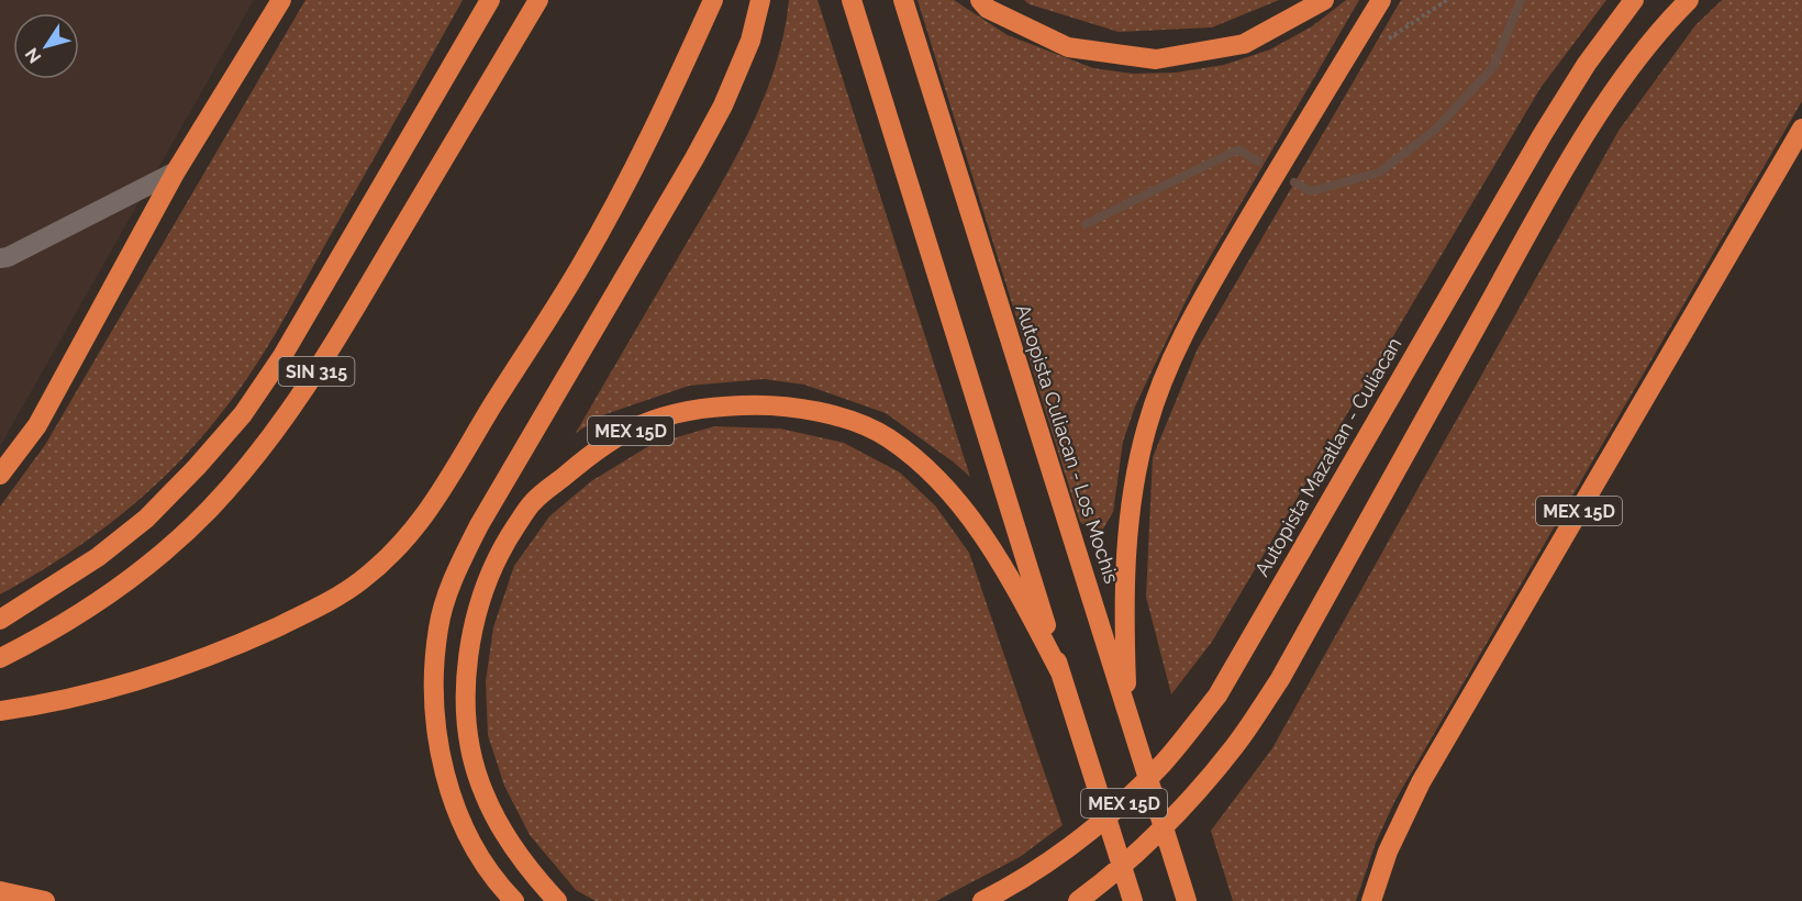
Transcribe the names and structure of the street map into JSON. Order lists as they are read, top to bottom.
{
  "streets": {
    "highway": [
      "SIN 315",
      "MEX 15D",
      "Autopista Culiacan - Los Mochis",
      "Autopista Mazatlan - Culiacan"
    ]
  },
  "north": "bottom left"
}
